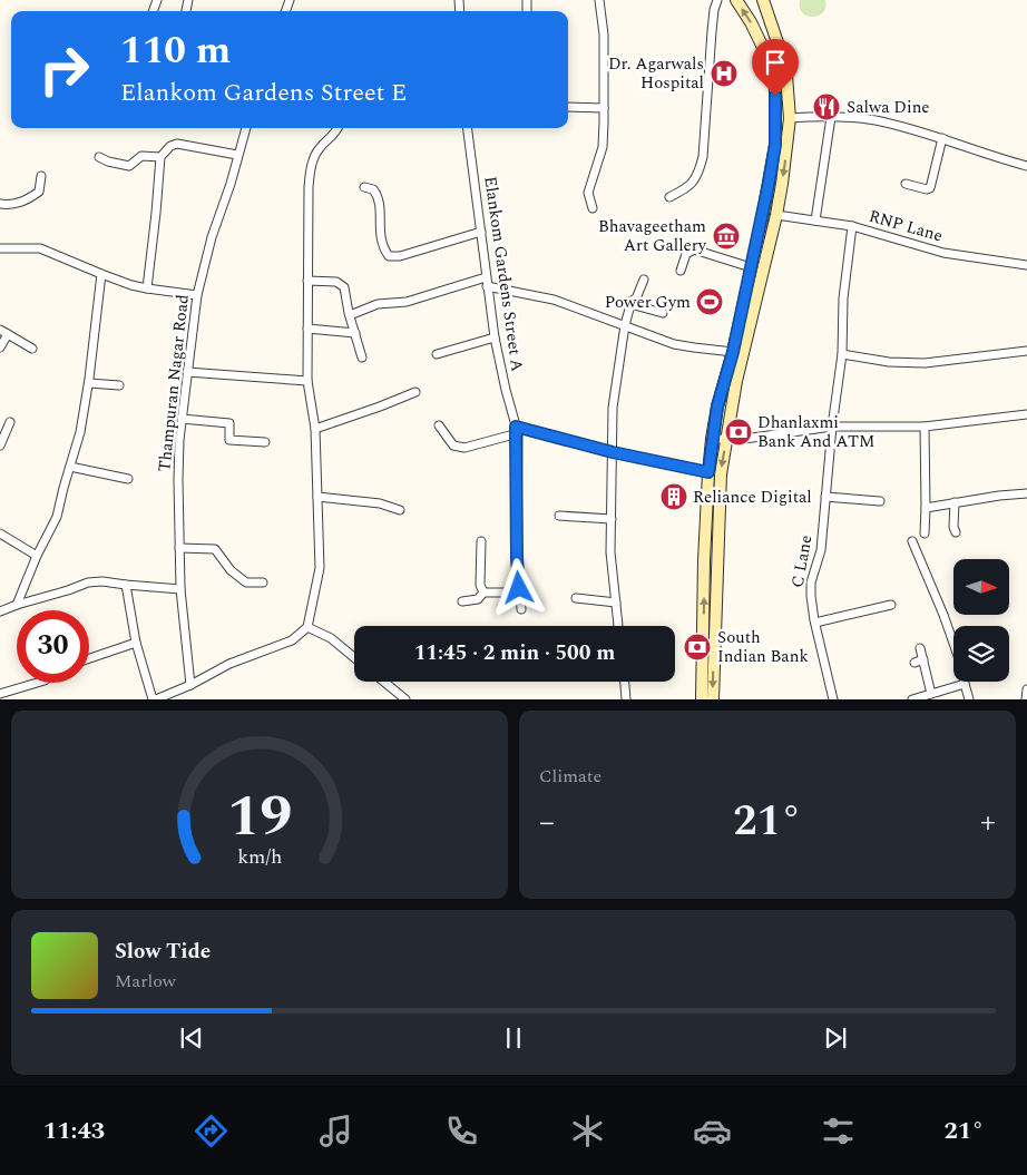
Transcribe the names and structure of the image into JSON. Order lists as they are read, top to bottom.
{
  "streets": {
    "street": [
      "RNP Lane",
      "Elankom Gardens Street A",
      "Thampuran Nagar Road",
      "C Lane"
    ]
  },
  "crossings": [
    ["RNP Lane", "C Lane"]
  ],
  "places": {
    "hospital": ["Dr. Agarwals Hospital"],
    "restaurant": ["Salwa Dine"],
    "museum": ["Bhavageetham Art Gallery"],
    "sports": ["Power Gym"],
    "bank": ["Dhanlaxmi Bank And ATM", "South Indian Bank"],
    "building": ["Reliance Digital"]
  },
  "north": "right",
  "page": {
    "turn": ["110 m", "Elankom Gardens Street E"],
    "limit": "30",
    "trip": "11:45 · 2 min · 500 m",
    "tile": "Climate",
    "heat": ["−", "21°", "+"],
    "song": ["Slow Tide", "Marlow"],
    "tabs": ["11:43", "21°"],
    "gauge": ["19", "km/h"]
  }
}
